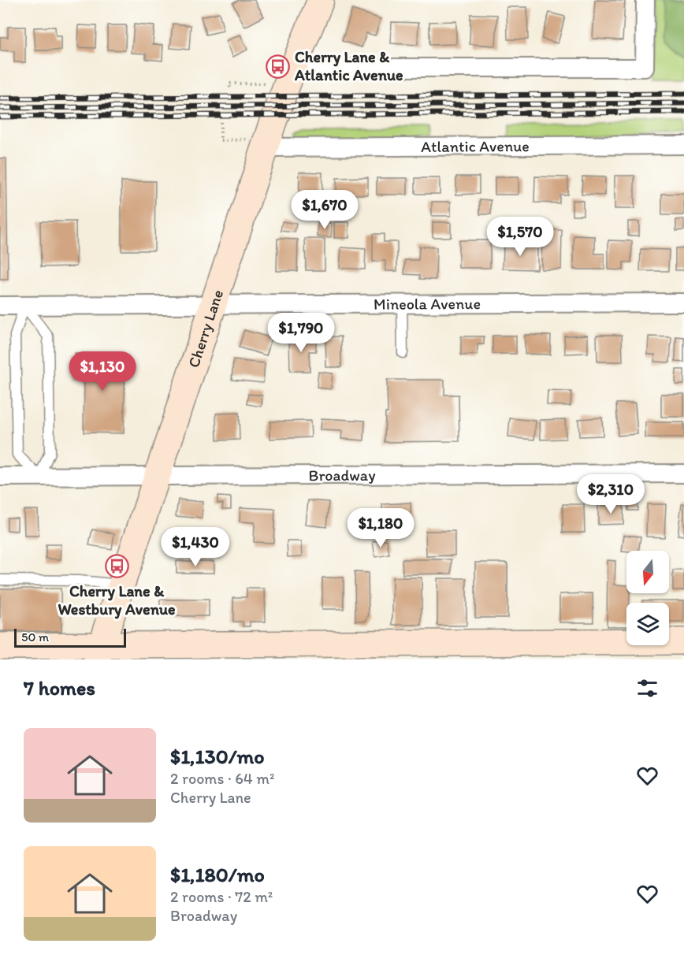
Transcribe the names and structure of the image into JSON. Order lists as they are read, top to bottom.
{
  "streets": {
    "street": [
      "Atlantic Avenue",
      "Mineola Avenue",
      "Cherry Lane",
      "Broadway"
    ]
  },
  "crossings": [
    ["Atlantic Avenue", "Cherry Lane"],
    ["Mineola Avenue", "Cherry Lane"],
    ["Cherry Lane", "Broadway"]
  ],
  "places": {
    "bus stop": ["Cherry Lane & Atlantic Avenue", "Cherry Lane & Westbury Avenue"]
  },
  "scale_bar": "50 m",
  "north": "bottom",
  "page": {
    "price": [
      "$1,670",
      "$1,570",
      "$1,790",
      "$1,130",
      "$2,310",
      "$1,180",
      "$1,430"
    ],
    "scale": "50 m",
    "heading": "7 homes",
    "list": [
      {
        "name": "$1,130/mo",
        "note": "2 rooms · 64 m² · Cherry Lane"
      },
      {
        "name": "$1,180/mo",
        "note": "2 rooms · 72 m² · Broadway"
      }
    ]
  }
}
